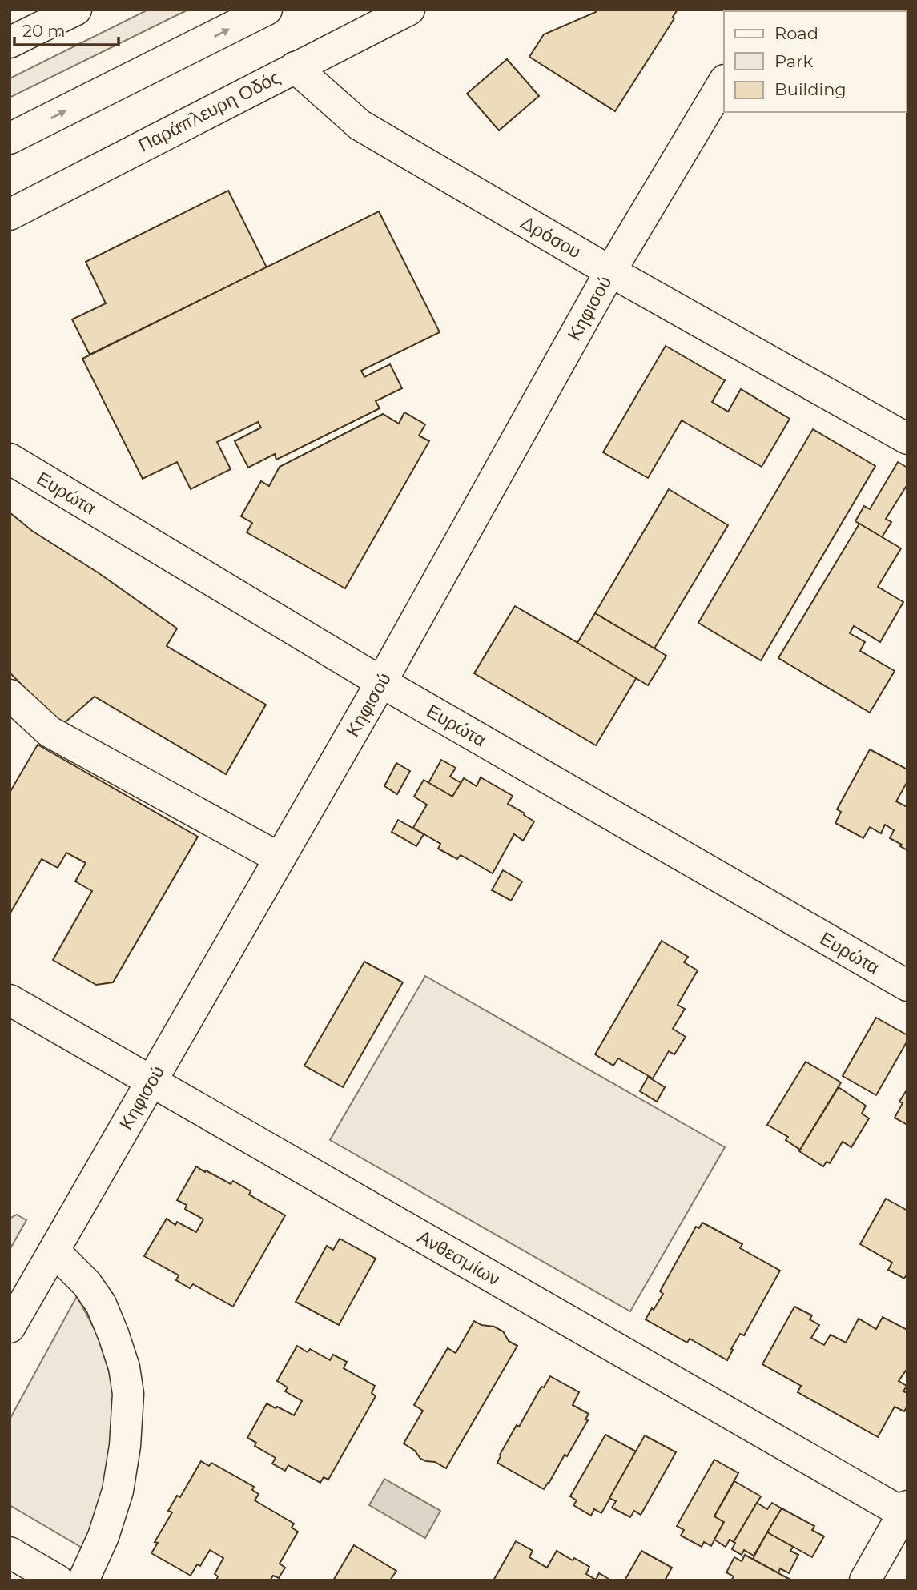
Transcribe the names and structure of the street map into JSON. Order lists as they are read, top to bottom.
{
  "streets": {
    "main road": [
      "Παράπλευρη Οδός",
      "Δρόσου",
      "Κηφισού",
      "Ευρώτα",
      "Ανθεσμίων"
    ]
  },
  "crossings": [
    ["Παράπλευρη Οδός", "Δρόσου"],
    ["Δρόσου", "Κηφισού"],
    ["Κηφισού", "Ευρώτα"],
    ["Κηφισού", "Ανθεσμίων"]
  ],
  "legend": ["Road", "Park", "Building"],
  "scale_bar": "20 m"
}
